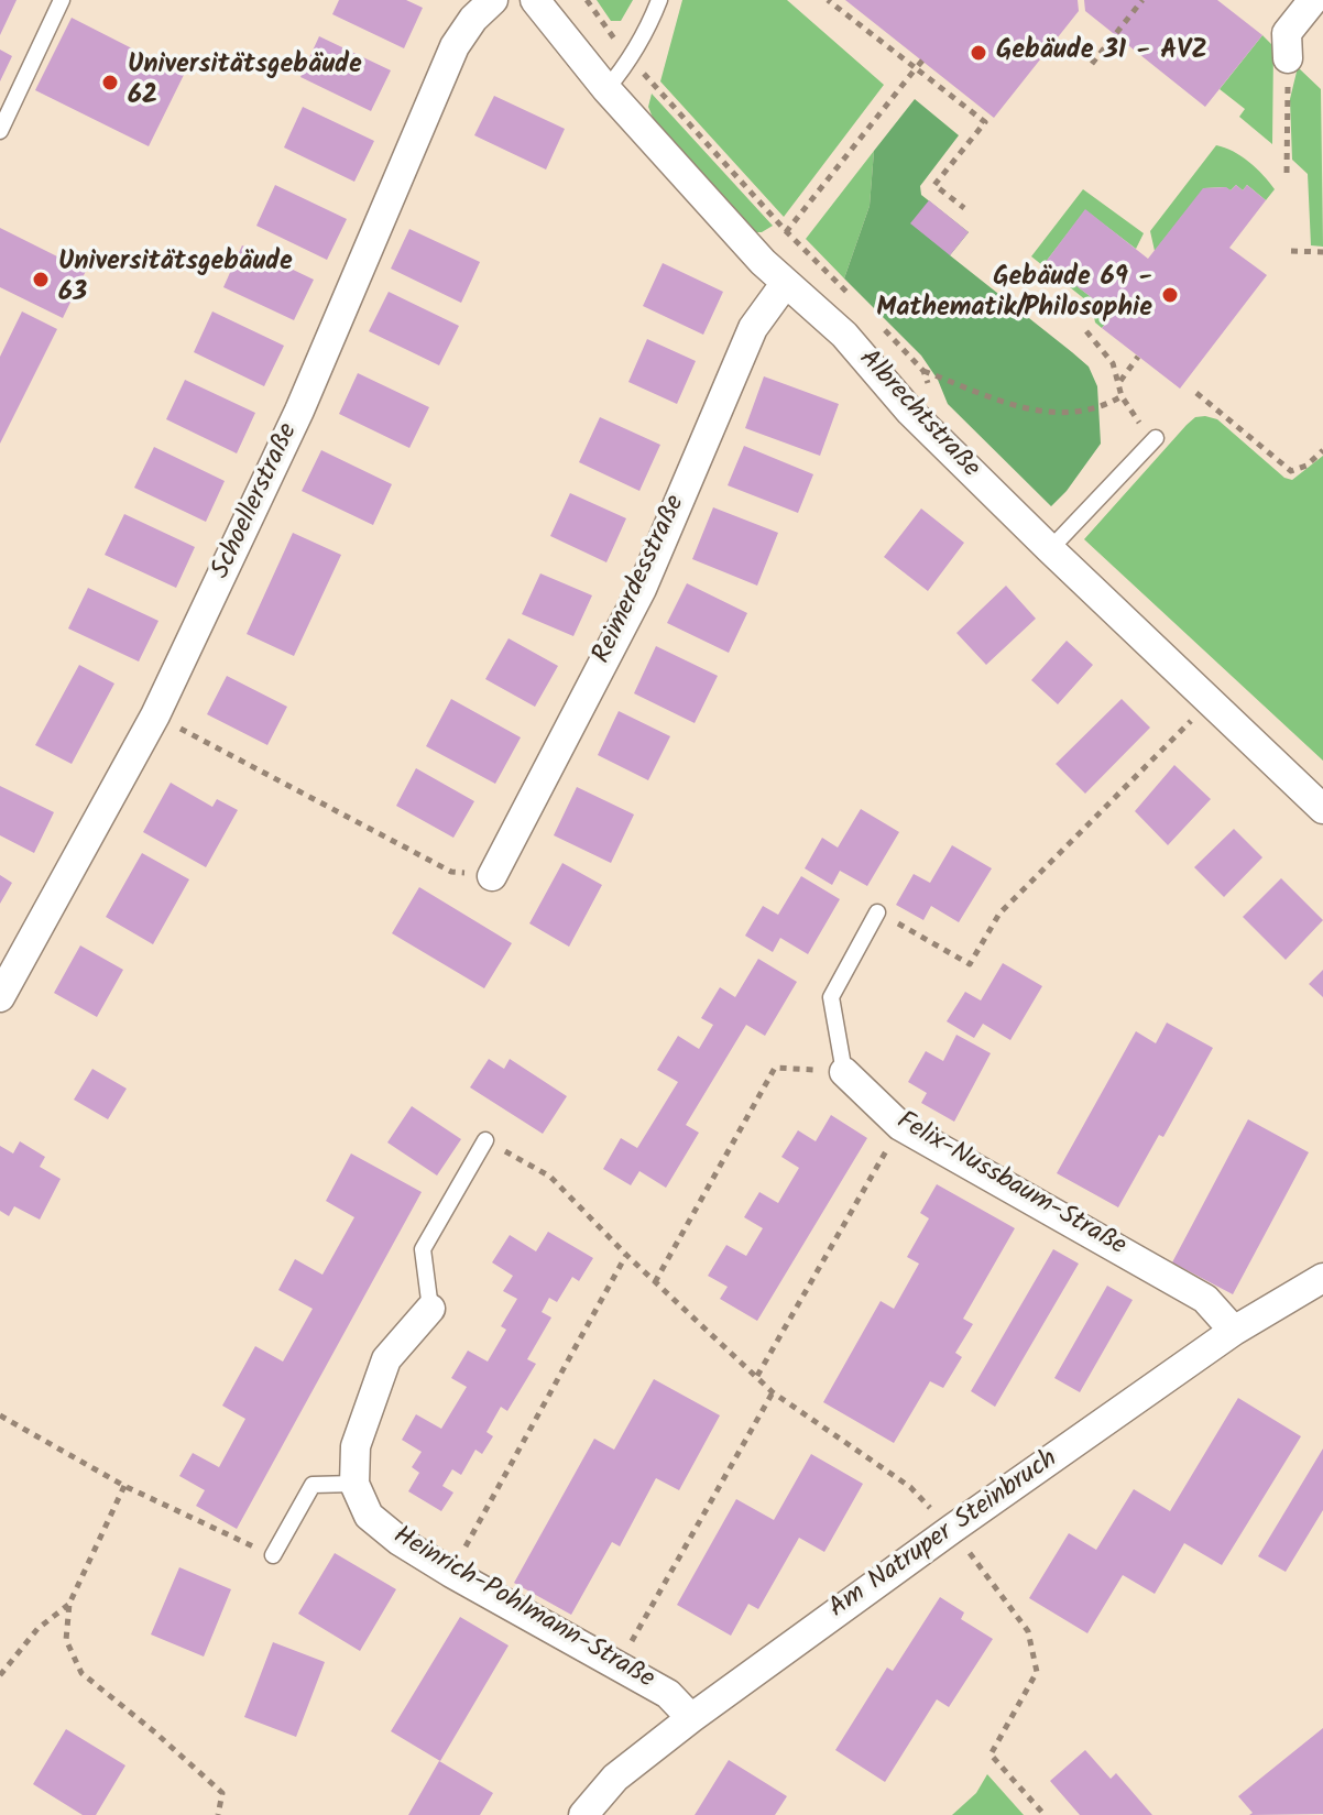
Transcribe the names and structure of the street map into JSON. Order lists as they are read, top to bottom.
{
  "streets": {
    "street": [
      "Albrechtstraße",
      "Schoellerstraße",
      "Reimerdesstraße",
      "Felix-Nussbaum-Straße",
      "Am Natruper Steinbruch",
      "Heinrich-Pohlmann-Straße"
    ]
  },
  "crossings": [
    ["Albrechtstraße", "Reimerdesstraße"],
    ["Felix-Nussbaum-Straße", "Am Natruper Steinbruch"],
    ["Am Natruper Steinbruch", "Heinrich-Pohlmann-Straße"]
  ],
  "places": [
    "Gebäude 31 - AVZ",
    "Universitätsgebäude 62",
    "Universitätsgebäude 63",
    "Gebäude 69 - Mathematik/Philosophie"
  ]
}
